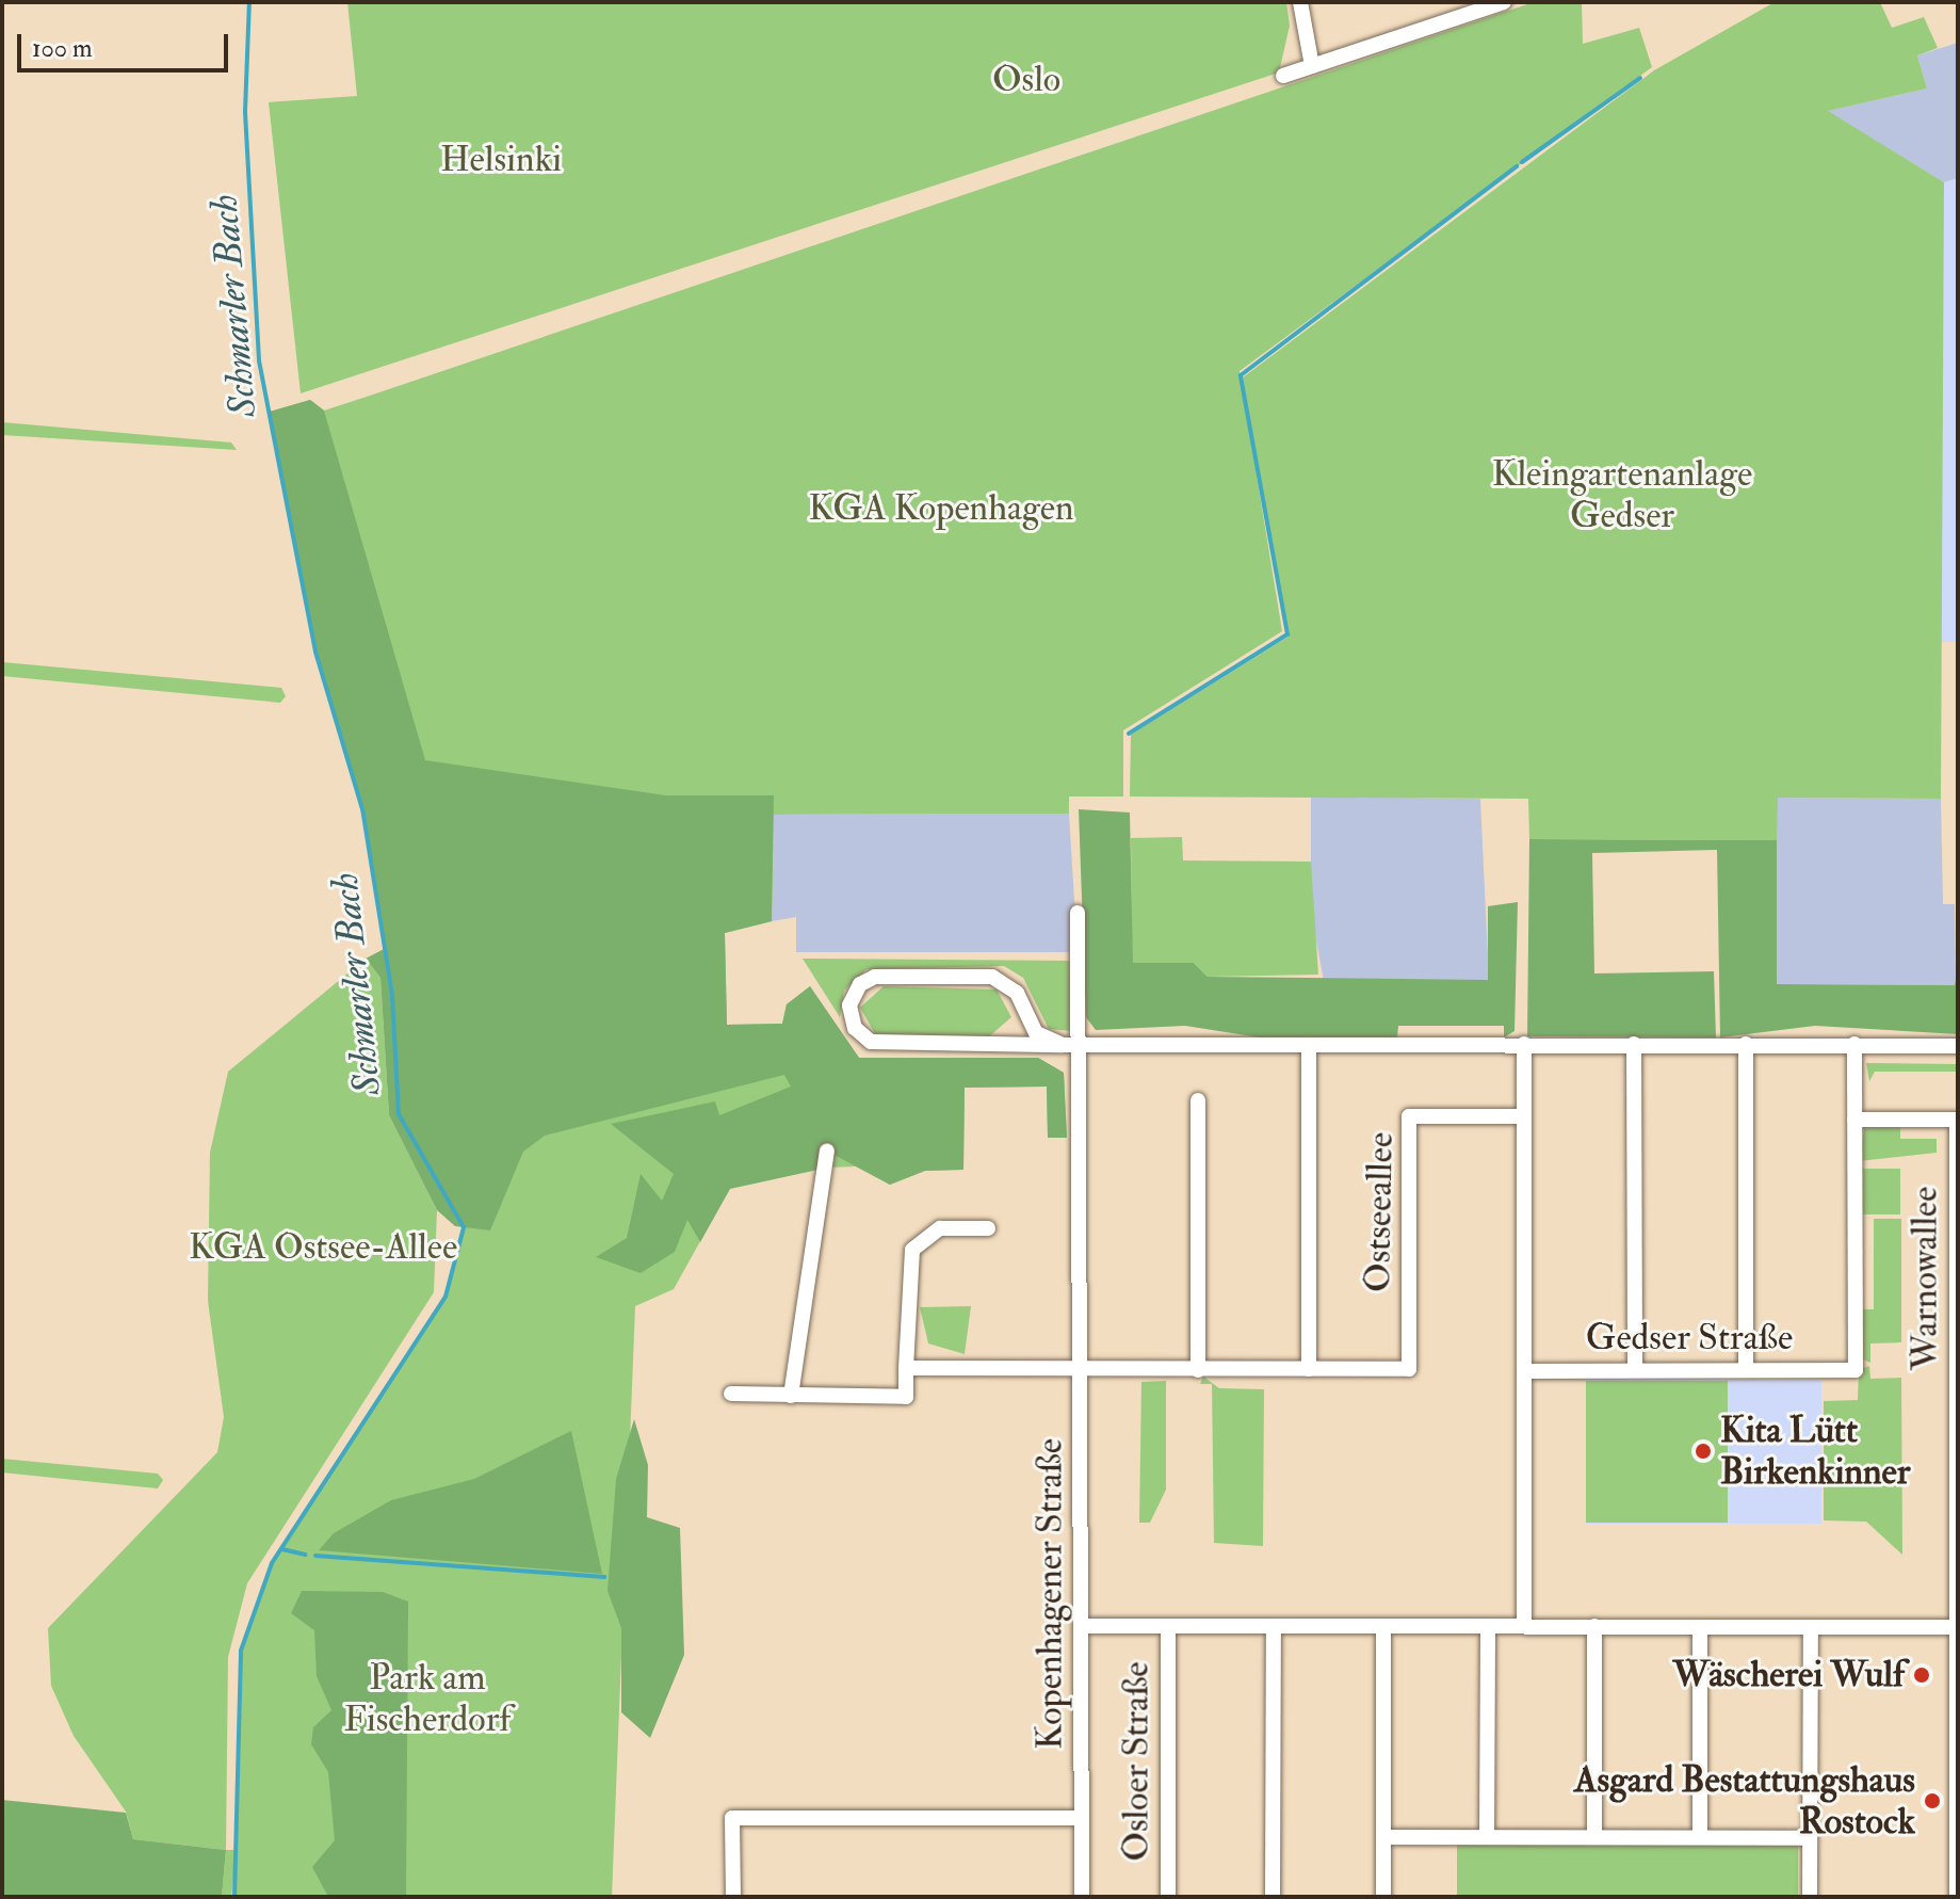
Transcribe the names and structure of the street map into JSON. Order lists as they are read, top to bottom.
{
  "streets": {
    "street": [
      "Ostseeallee",
      "Warnowallee",
      "Gedser Straße",
      "Kopenhagener Straße",
      "Osloer Straße"
    ]
  },
  "crossings": [
    ["Warnowallee", "Gedser Straße"],
    ["Warnowallee", "Osloer Straße"],
    ["Kopenhagener Straße", "Osloer Straße"]
  ],
  "water": ["Schmarler Bach"],
  "parks": [
    "Oslo",
    "Helsinki",
    "Kleingartenanlage Gedser",
    "KGA Kopenhagen",
    "KGA Ostsee-Allee",
    "Park am Fischerdorf"
  ],
  "places": ["Kita Lütt Birkenkinner", "Wäscherei Wulf", "Asgard Bestattungshaus Rostock"],
  "scale_bar": "100 m"
}
